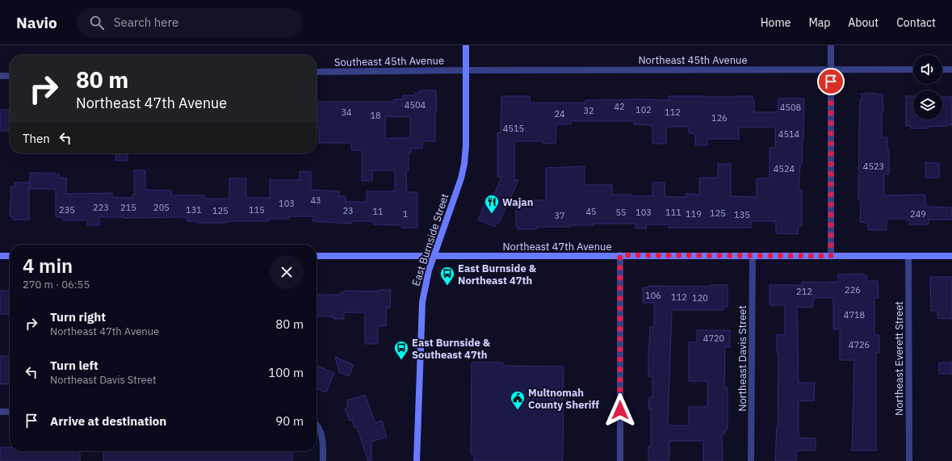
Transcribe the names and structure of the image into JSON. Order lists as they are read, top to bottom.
{
  "streets": {
    "street": [
      "Northeast 45th Avenue",
      "Southeast 45th Avenue",
      "East Burnside Street",
      "Northeast 47th Avenue",
      "Northeast Davis Street",
      "Northeast Everett Street"
    ]
  },
  "crossings": [
    ["Northeast 45th Avenue", "Southeast 45th Avenue"],
    ["Northeast 45th Avenue", "East Burnside Street"],
    ["Southeast 45th Avenue", "East Burnside Street"],
    ["East Burnside Street", "Northeast 47th Avenue"],
    ["Northeast 47th Avenue", "Northeast Davis Street"],
    ["Northeast 47th Avenue", "Northeast Everett Street"]
  ],
  "places": {
    "restaurant": ["Wajan"],
    "bus stop": ["East Burnside & Northeast 47th", "East Burnside & Southeast 47th"],
    "public building": ["Multnomah County Sheriff"]
  },
  "house_numbers": [
    "4504",
    "42",
    "4508",
    "102",
    "32",
    "34",
    "112",
    "24",
    "18",
    "126",
    "4515",
    "4514",
    "4523",
    "4524",
    "43",
    "103",
    "223",
    "215",
    "205",
    "235",
    "131",
    "115",
    "125",
    "23",
    "11",
    "45",
    "55",
    "103",
    "111",
    "125",
    "1",
    "119",
    "249",
    "135",
    "37",
    "226",
    "212",
    "106",
    "112",
    "120",
    "4718",
    "4720",
    "4726"
  ],
  "page": {
    "header": "Navio",
    "search": "Search here",
    "nav": [
      "Home",
      "Map",
      "About",
      "Contact"
    ],
    "turn": ["80 m", "Northeast 47th Avenue"],
    "then": "Then",
    "heading": ["4 min", "270 m · 06:55"],
    "list": [
      {
        "name": "Turn right",
        "note": "Northeast 47th Avenue",
        "value": "80 m"
      },
      {
        "name": "Turn left",
        "note": "Northeast Davis Street",
        "value": "100 m"
      },
      {
        "name": "Arrive at destination",
        "value": "90 m"
      }
    ]
  }
}
